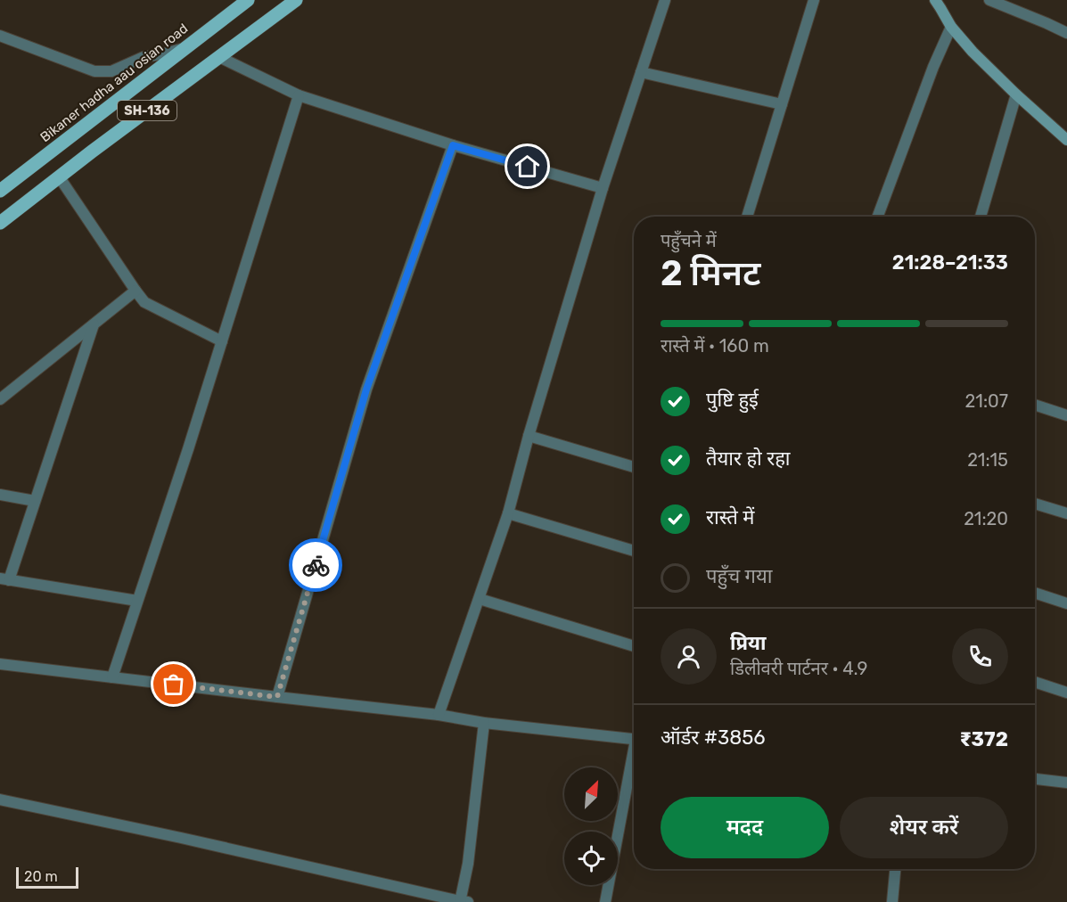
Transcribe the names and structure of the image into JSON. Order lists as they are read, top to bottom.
{
  "streets": {
    "main road": ["Bikaner hadha aau osian road", "SH-136"]
  },
  "scale_bar": "20 m",
  "north": "top right",
  "page": {
    "heading": ["2 मिनट", "पहुँचने में", "21:28–21:33"],
    "panel": [
      "प्रिया",
      "डिलीवरी पार्टनर · 4.9",
      "ऑर्डर #3856",
      "₹372"
    ],
    "bar": "रास्ते में · 160 m",
    "list": [
      ["पुष्टि हुई", "21:07"],
      ["तैयार हो रहा", "21:15"],
      ["रास्ते में", "21:20"],
      "पहुँच गया"
    ],
    "buttons": ["मदद", "शेयर करें"],
    "scale": "20 m"
  }
}
